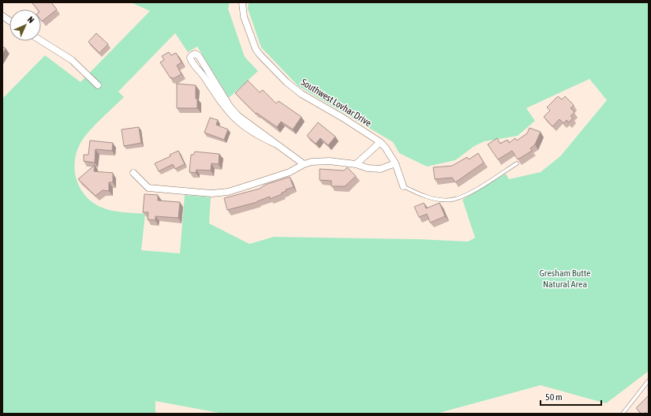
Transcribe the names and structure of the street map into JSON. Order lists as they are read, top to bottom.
{
  "streets": {
    "street": ["Southwest Lovhar Drive"]
  },
  "parks": ["Gresham Butte Natural Area"],
  "scale_bar": "50 m",
  "north": "top right"
}
